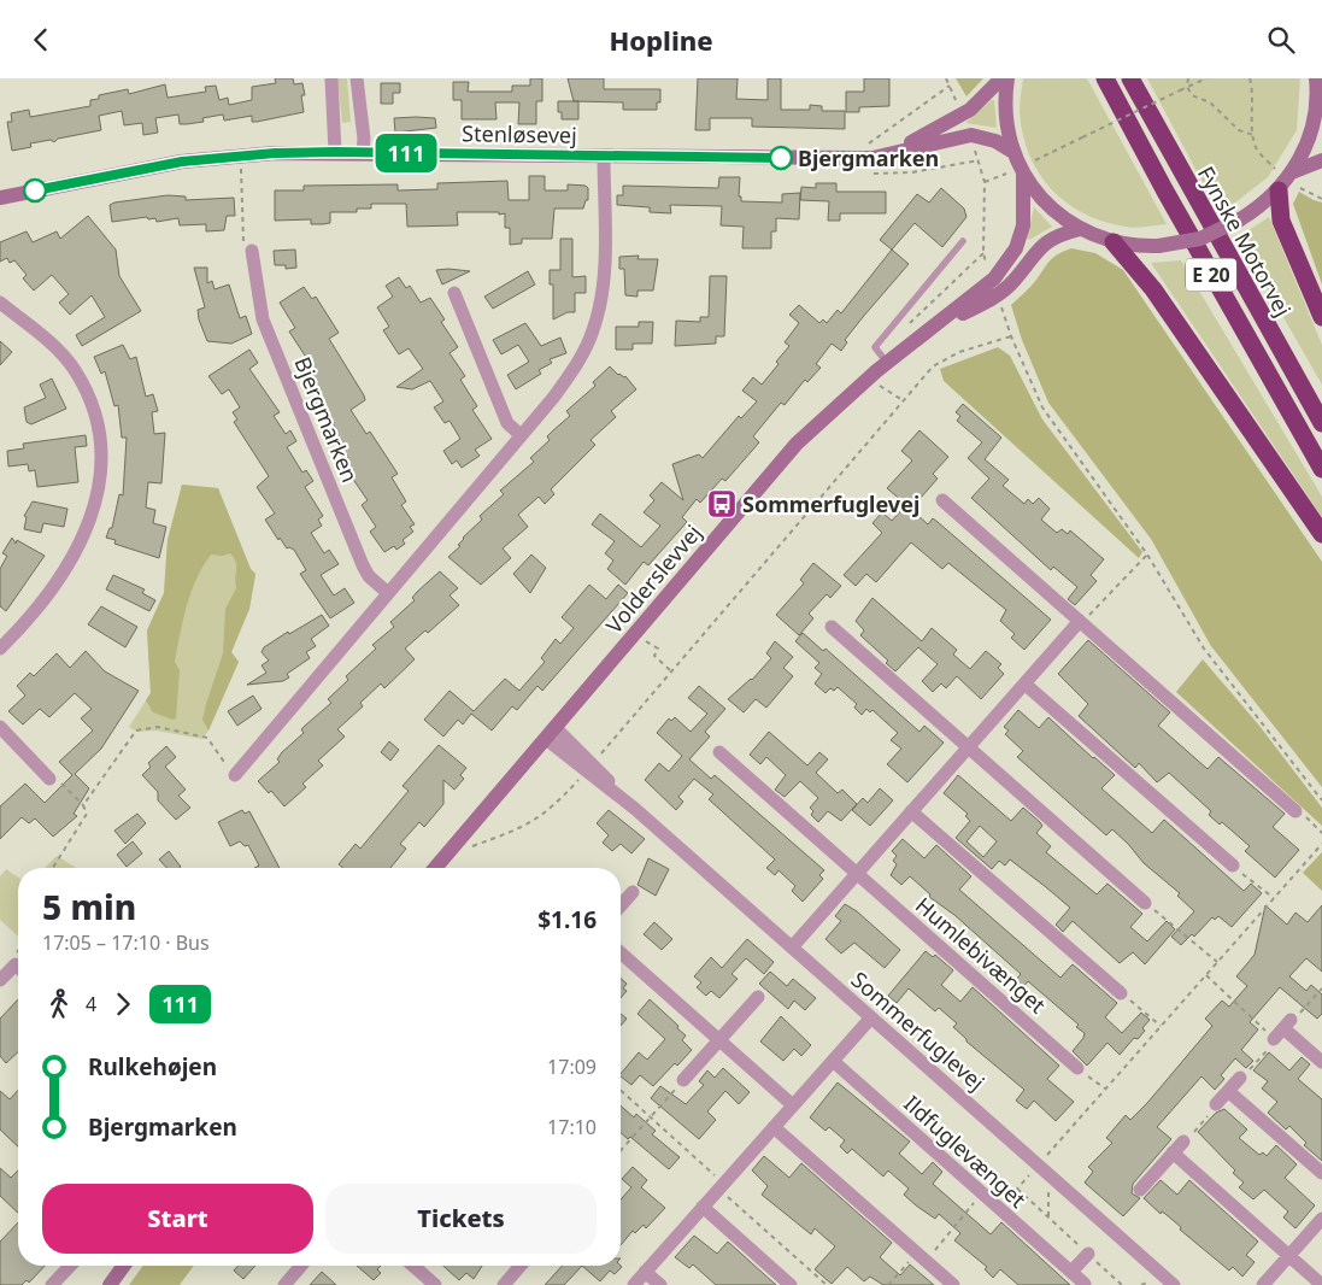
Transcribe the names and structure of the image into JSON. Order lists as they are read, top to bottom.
{
  "streets": {
    "highway": ["Fynske Motorvej", "E 20"],
    "street": [
      "Stenløsevej",
      "Bjergmarken",
      "Volderslevvej",
      "Humlebivænget",
      "Sommerfuglevej",
      "Ildfuglevænget"
    ]
  },
  "crossings": [
    ["Volderslevvej", "Sommerfuglevej"]
  ],
  "places": {
    "other": ["Bjergmarken"],
    "bus stop": ["Sommerfuglevej"]
  },
  "lines": ["bus line 111"],
  "page": {
    "header": "Hopline",
    "on_map": "111",
    "heading": ["5 min", "17:05 – 17:10 · Bus", "$1.16"],
    "legs": ["4", "111"],
    "list": [
      {
        "name": "Rulkehøjen",
        "value": "17:09"
      },
      {
        "name": "Bjergmarken",
        "value": "17:10"
      }
    ],
    "buttons": ["Start", "Tickets"]
  }
}
